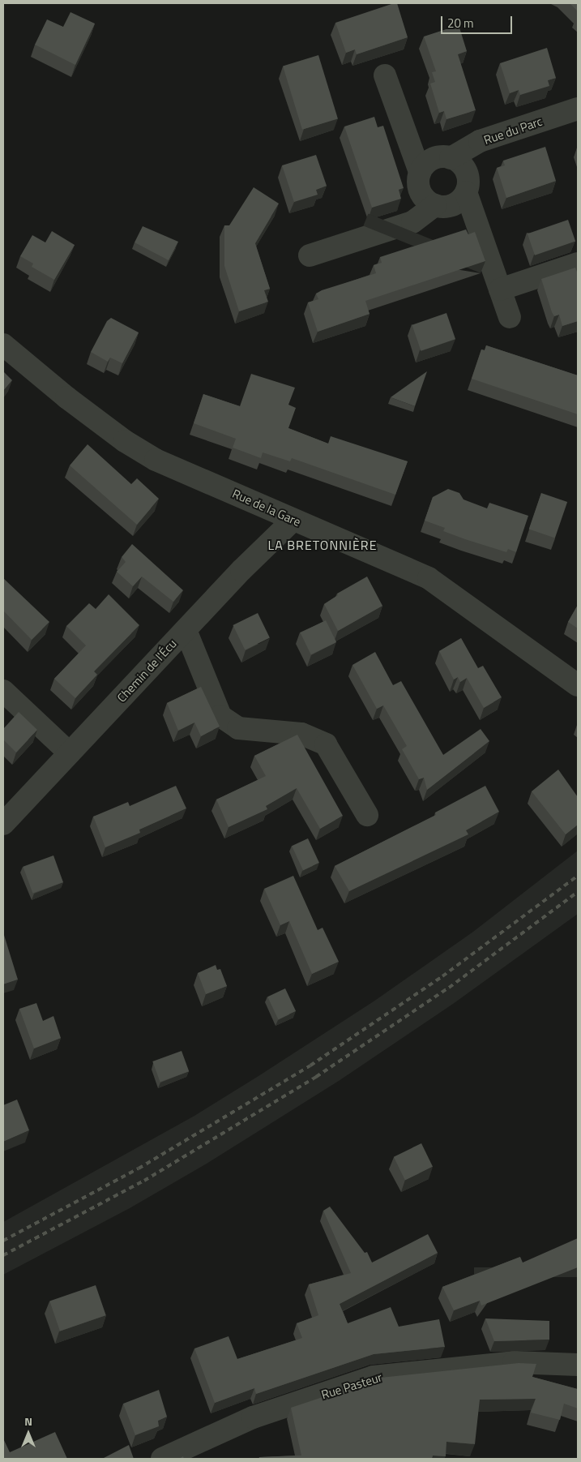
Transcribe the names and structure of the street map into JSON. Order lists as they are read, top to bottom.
{
  "streets": {
    "street": [
      "Rue du Parc",
      "Rue de la Gare",
      "Chemin de l'Écu",
      "Rue Pasteur"
    ]
  },
  "crossings": [
    ["Rue de la Gare", "Chemin de l'Écu"]
  ],
  "districts": ["LA BRETONNIÈRE"],
  "scale_bar": "20 m",
  "north": "top"
}
